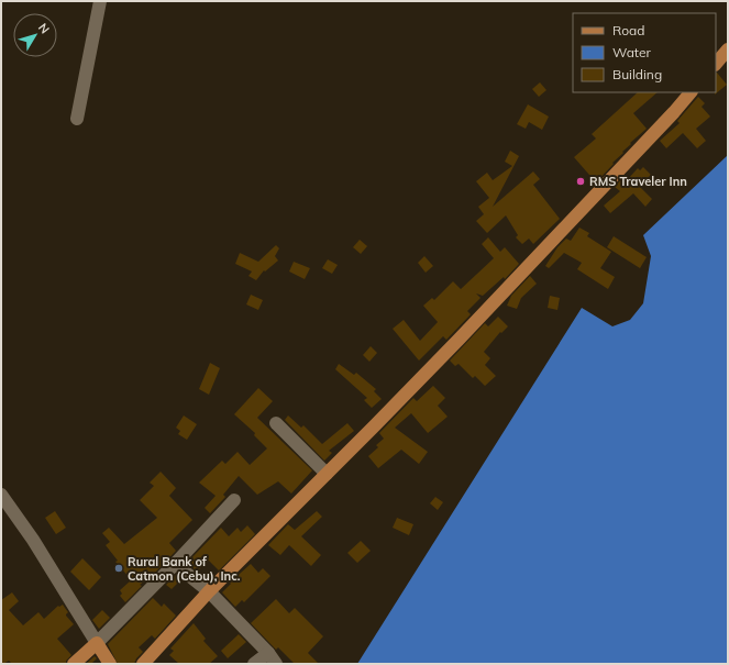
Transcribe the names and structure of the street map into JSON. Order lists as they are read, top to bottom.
{
  "places": ["RMS Traveler Inn", "Rural Bank of Catmon (Cebu), Inc."],
  "legend": ["Road", "Water", "Building"],
  "north": "top right"
}
